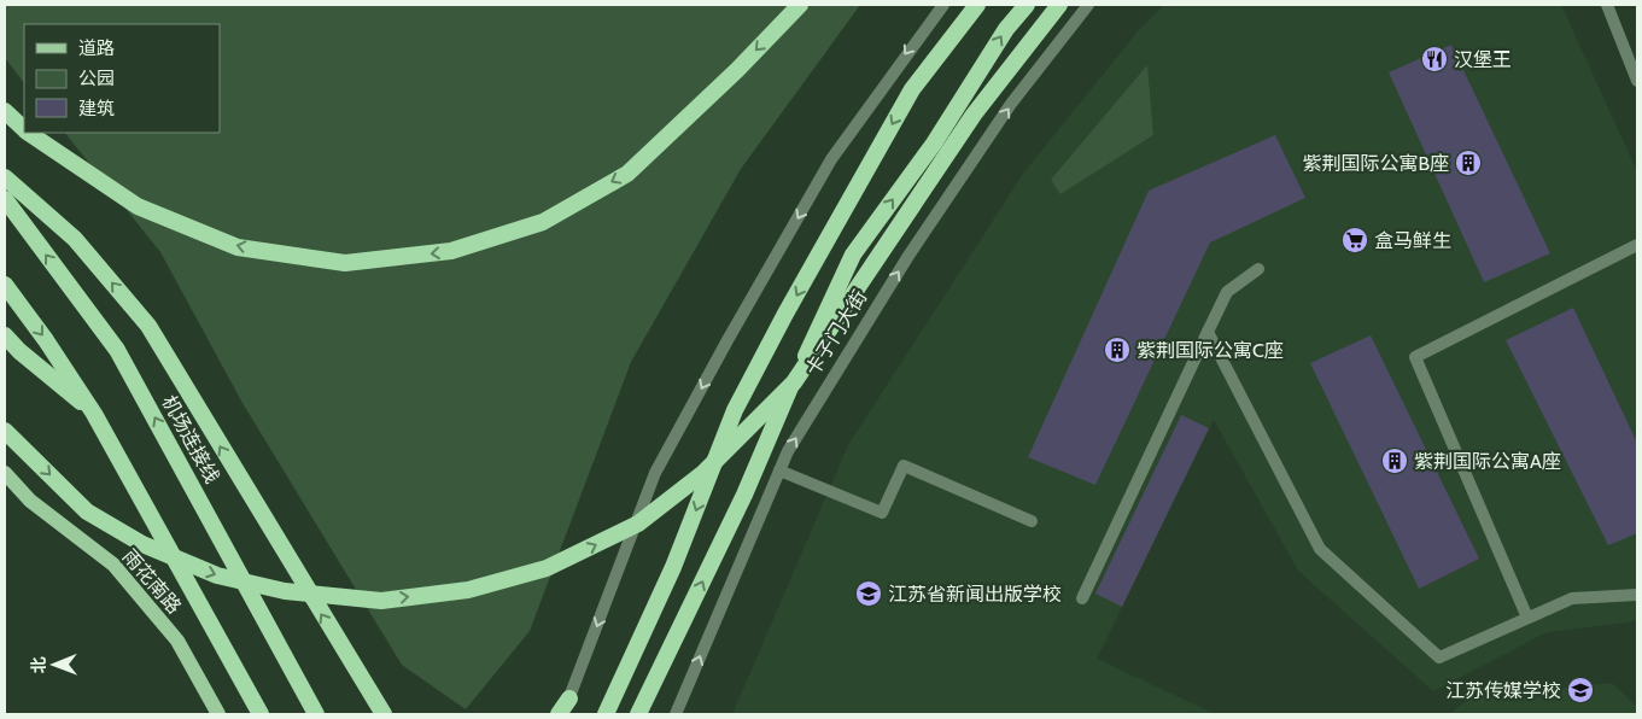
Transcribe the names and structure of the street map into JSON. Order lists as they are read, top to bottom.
{
  "streets": {
    "highway": ["卡子门大街", "机场连接线"],
    "main road": ["雨花南路"]
  },
  "places": {
    "restaurant": ["汉堡王"],
    "building": ["紫荆国际公寓B座", "紫荆国际公寓C座", "紫荆国际公寓A座"],
    "supermarket": ["盒马鲜生"],
    "school or university": ["江苏省新闻出版学校", "江苏传媒学校"]
  },
  "legend": ["道路", "公园", "建筑"],
  "north": "left"
}
